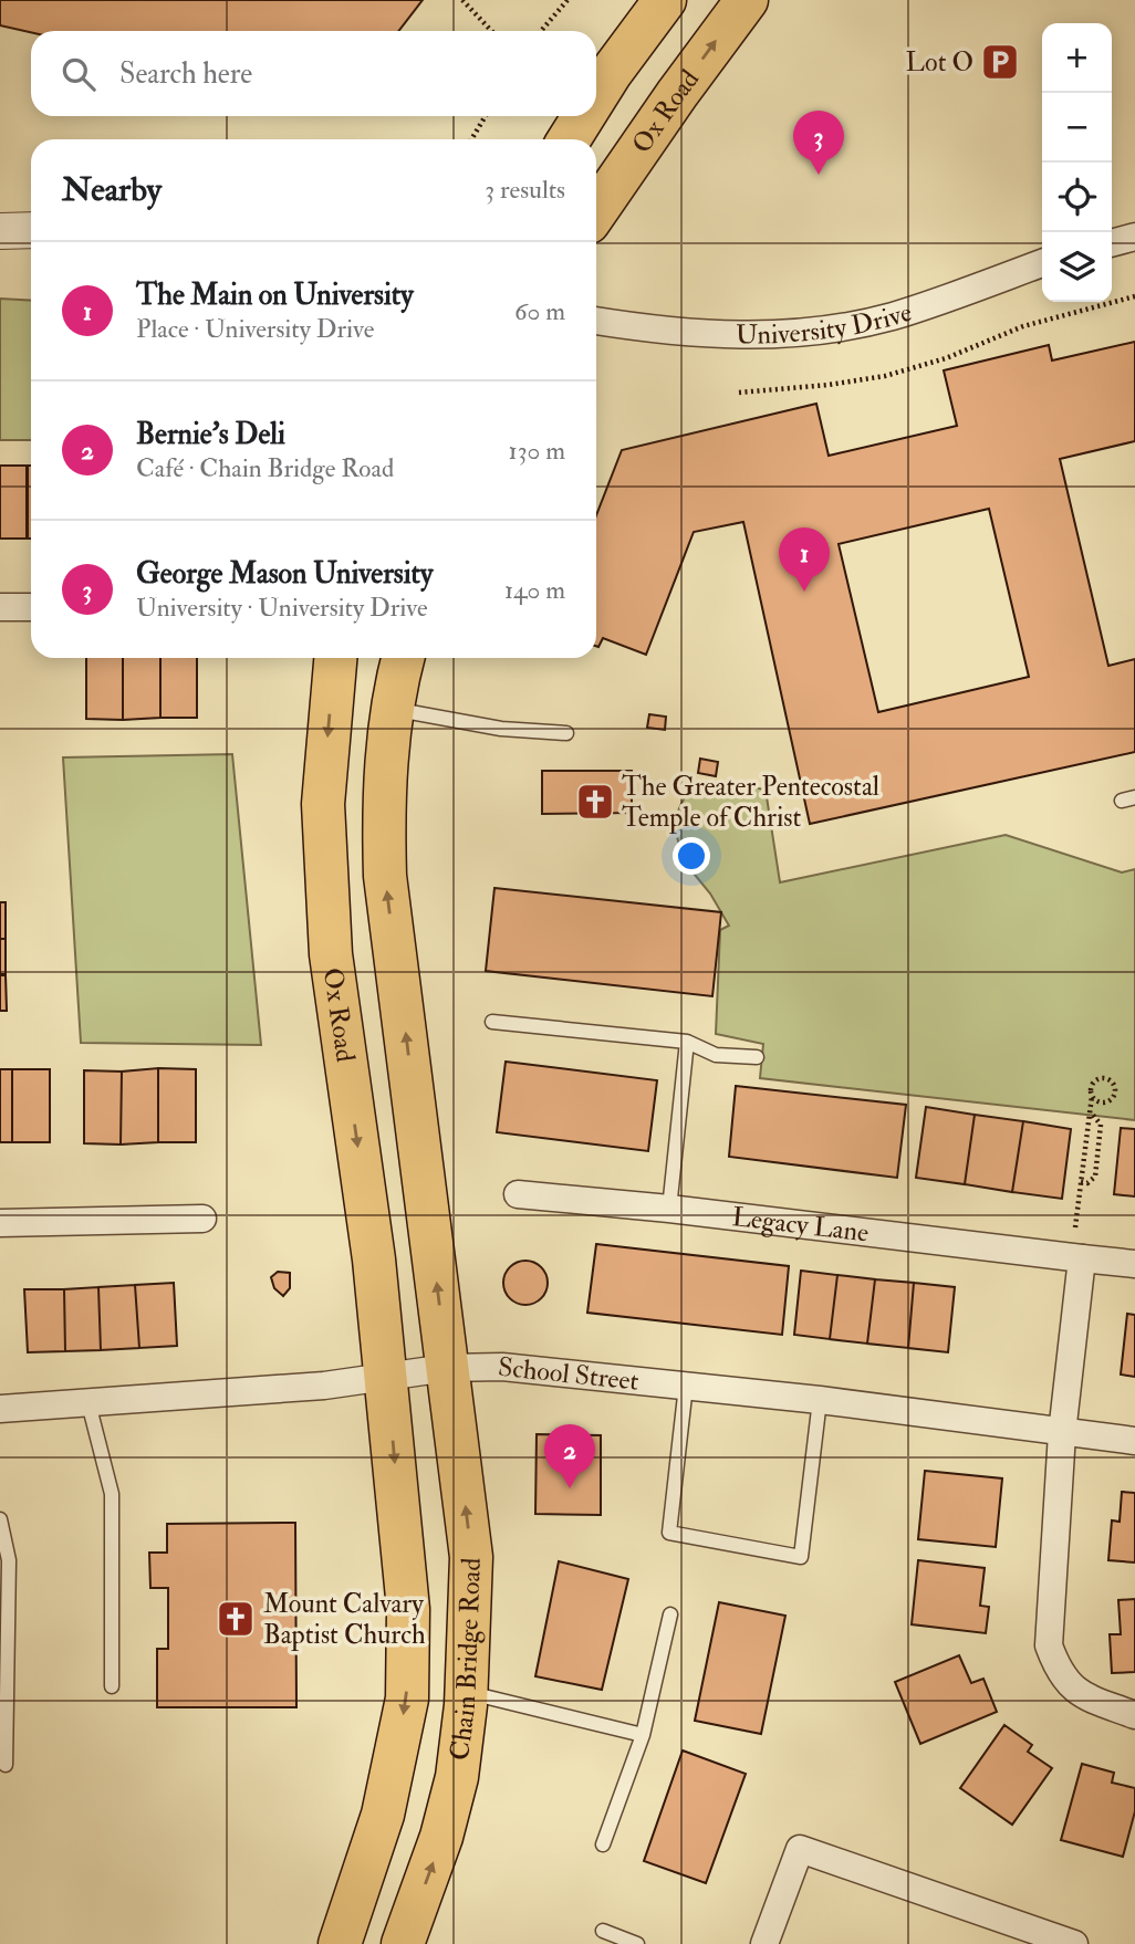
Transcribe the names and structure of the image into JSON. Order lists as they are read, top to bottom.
{
  "streets": {
    "main road": ["Ox Road", "Chain Bridge Road"],
    "street": ["University Drive", "Legacy Lane", "School Street"]
  },
  "crossings": [
    ["Ox Road", "School Street"],
    ["Ox Road", "Chain Bridge Road"],
    ["School Street", "Chain Bridge Road"]
  ],
  "places": {
    "parking": ["Lot O"],
    "church": ["The Greater Pentecostal Temple of Christ", "Mount Calvary Baptist Church"]
  },
  "page": {
    "map_buttons": ["+", "−"],
    "search": "Search here",
    "pins": ["3", "1", "2"],
    "heading": ["Nearby", "3 results"],
    "list": [
      {
        "mark": "1",
        "name": "The Main on University",
        "note": "Place · University Drive",
        "value": "60 m"
      },
      {
        "mark": "2",
        "name": "Bernie's Deli",
        "note": "Café · Chain Bridge Road",
        "value": "130 m"
      },
      {
        "mark": "3",
        "name": "George Mason University",
        "note": "University · University Drive",
        "value": "140 m"
      }
    ]
  }
}
